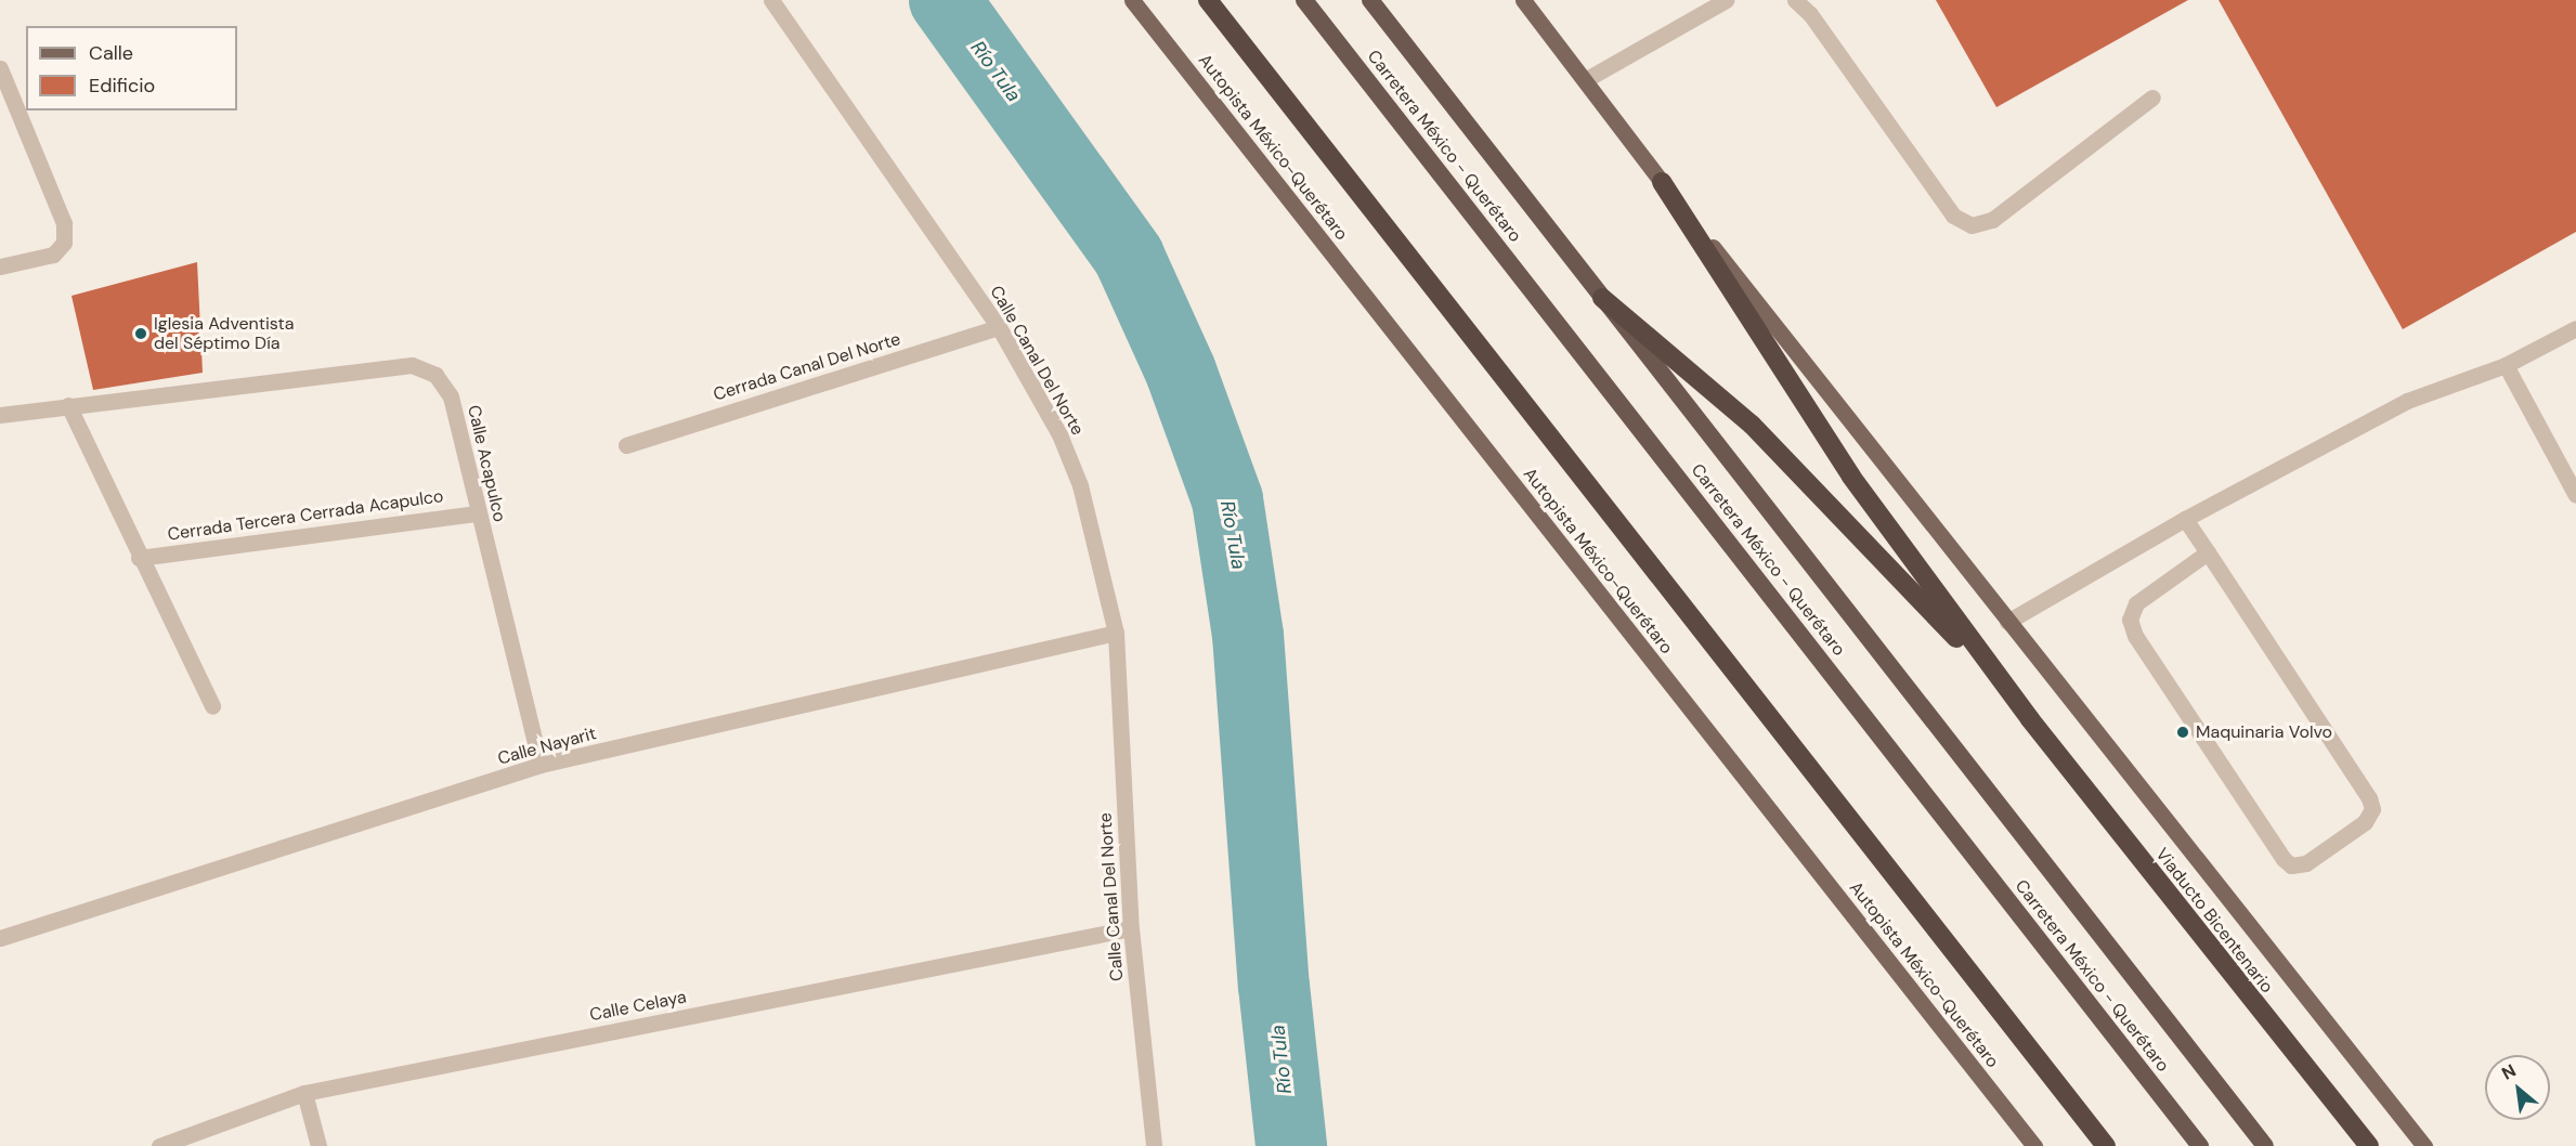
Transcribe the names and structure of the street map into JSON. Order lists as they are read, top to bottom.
{
  "streets": {
    "highway": ["Carretera México - Querétaro", "Viaducto Bicentenario"],
    "main road": ["Autopista México-Querétaro"],
    "street": [
      "Calle Canal Del Norte",
      "Cerrada Canal Del Norte",
      "Calle Acapulco",
      "Cerrada Tercera Cerrada Acapulco",
      "Calle Nayarit",
      "Calle Celaya"
    ]
  },
  "crossings": [
    ["Calle Canal Del Norte", "Cerrada Canal Del Norte"],
    ["Calle Canal Del Norte", "Calle Nayarit"],
    ["Calle Canal Del Norte", "Calle Celaya"],
    ["Calle Acapulco", "Cerrada Tercera Cerrada Acapulco"],
    ["Calle Acapulco", "Calle Nayarit"]
  ],
  "water": ["Río Tula"],
  "places": ["Iglesia Adventista del Séptimo Día", "Maquinaria Volvo"],
  "legend": ["Calle", "Edificio"],
  "north": "top left"
}
